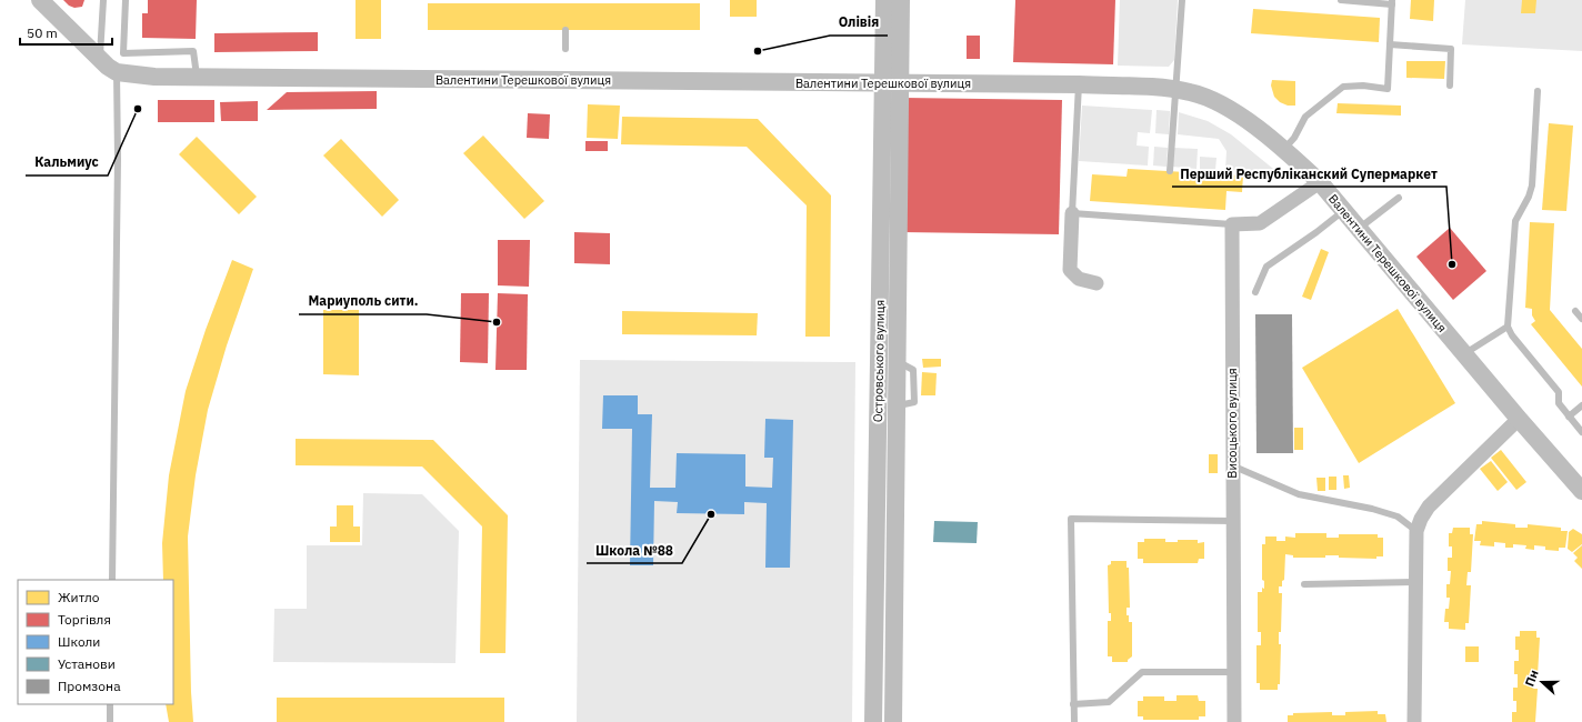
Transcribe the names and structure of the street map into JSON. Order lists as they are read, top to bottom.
{
  "streets": {
    "street": ["Валентини Терешкової вулиця", "Островського вулиця", "Висоцького вулиця"]
  },
  "crossings": [
    ["Валентини Терешкової вулиця", "Островського вулиця"]
  ],
  "places": [
    "Олівія",
    "Кальмиус",
    "Перший Республiканский Супермаркет",
    "Мариуполь сити.",
    "Школа №88"
  ],
  "legend": [
    "Житло",
    "Торгівля",
    "Школи",
    "Установи",
    "Промзона"
  ],
  "scale_bar": "50 m",
  "north": "left"
}
